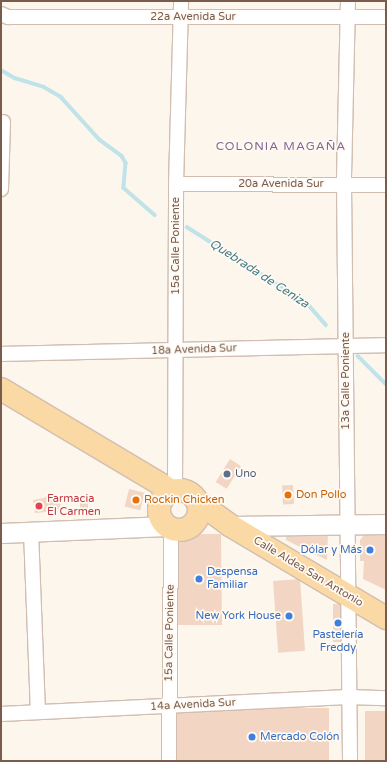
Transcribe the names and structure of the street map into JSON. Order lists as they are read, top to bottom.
{
  "streets": {
    "main road": ["Calle Aldea San Antonio"],
    "street": [
      "22a Avenida Sur",
      "20a Avenida Sur",
      "15a Calle Poniente",
      "18a Avenida Sur",
      "13a Calle Poniente",
      "14a Avenida Sur"
    ]
  },
  "crossings": [
    ["22a Avenida Sur", "15a Calle Poniente"],
    ["22a Avenida Sur", "13a Calle Poniente"],
    ["20a Avenida Sur", "15a Calle Poniente"],
    ["20a Avenida Sur", "13a Calle Poniente"],
    ["15a Calle Poniente", "18a Avenida Sur"],
    ["15a Calle Poniente", "Calle Aldea San Antonio"],
    ["15a Calle Poniente", "14a Avenida Sur"],
    ["18a Avenida Sur", "13a Calle Poniente"],
    ["13a Calle Poniente", "Calle Aldea San Antonio"],
    ["13a Calle Poniente", "14a Avenida Sur"]
  ],
  "districts": ["COLONIA MAGAÑA"],
  "water": ["Quebrada de Ceniza"],
  "places": [
    "Uno",
    "Don Pollo",
    "Rockin Chicken",
    "Farmacia El Carmen",
    "Dólar y Más",
    "Despensa Familiar",
    "New York House",
    "Pastelería Freddy",
    "Mercado Colón"
  ]
}
